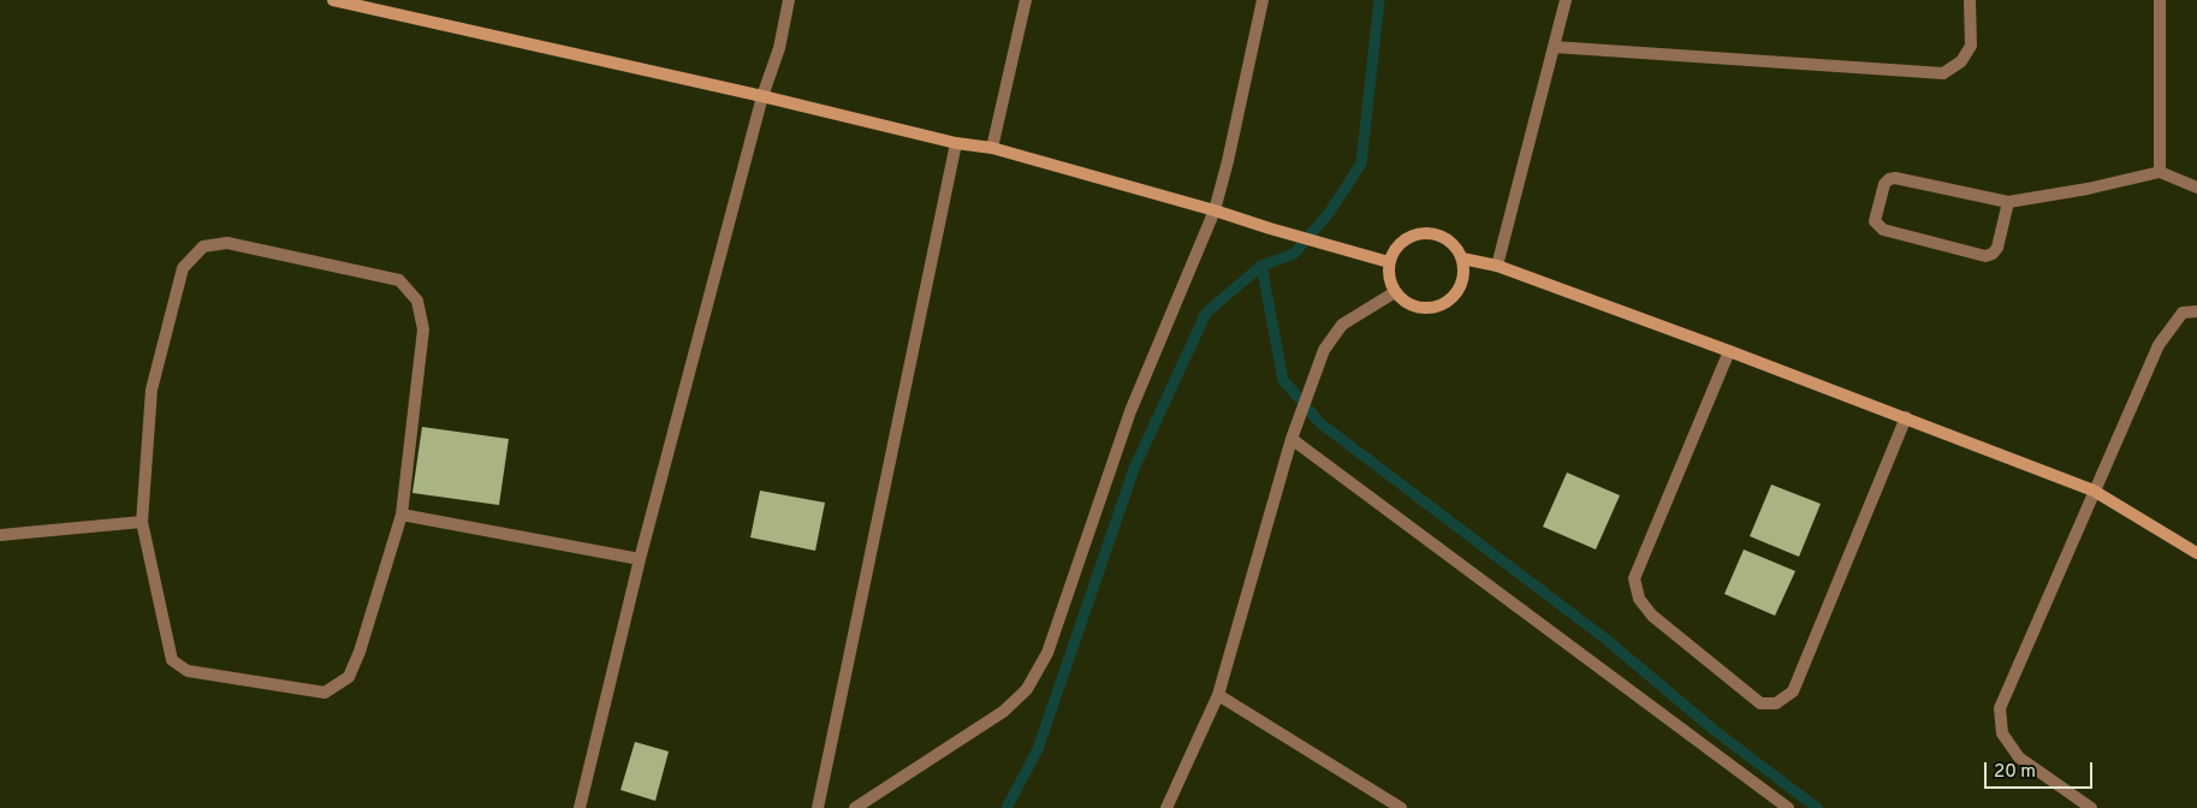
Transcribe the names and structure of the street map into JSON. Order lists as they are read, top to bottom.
{
  "scale_bar": "20 m"
}
